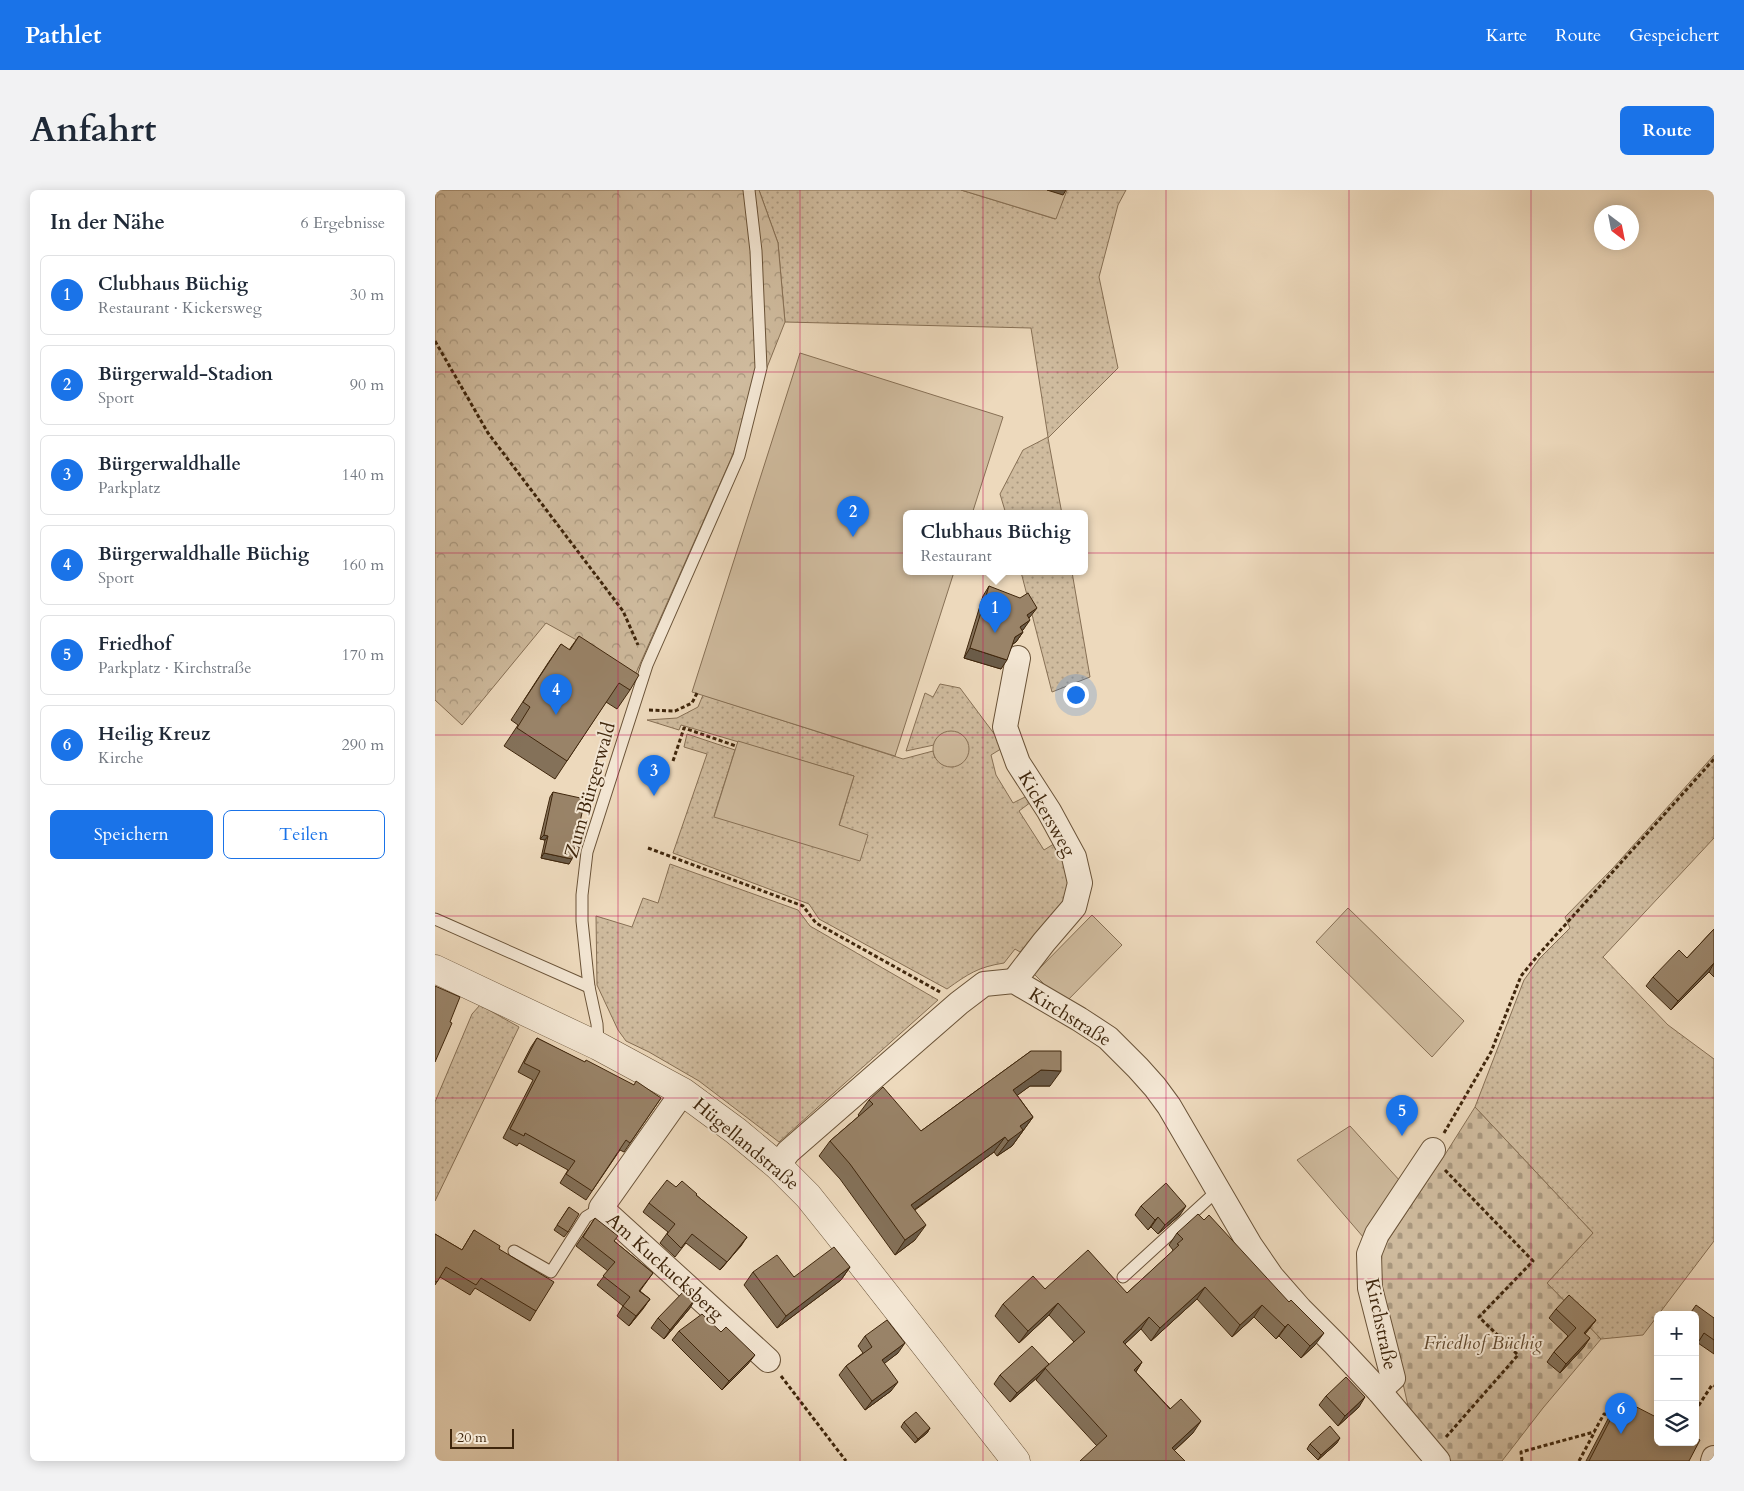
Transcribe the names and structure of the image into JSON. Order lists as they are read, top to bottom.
{
  "streets": {
    "street": [
      "Kickersweg",
      "Kirchstraße",
      "Hügellandstraße",
      "Am Kuckucksberg"
    ],
    "lane": ["Zum Bürgerwald"]
  },
  "crossings": [
    ["Zum Bürgerwald", "Hügellandstraße"],
    ["Kickersweg", "Kirchstraße"],
    ["Kirchstraße", "Hügellandstraße"],
    ["Hügellandstraße", "Am Kuckucksberg"]
  ],
  "parks": ["Friedhof Büchig"],
  "scale_bar": "20 m",
  "north": "bottom right",
  "page": {
    "header": "Pathlet",
    "nav": ["Karte", "Route", "Gespeichert"],
    "title": "Anfahrt",
    "buttons": [
      "Route",
      ["Speichern", "Teilen"]
    ],
    "heading": ["In der Nähe", "6 Ergebnisse"],
    "list": [
      {
        "mark": "1",
        "name": "Clubhaus Büchig",
        "note": "Restaurant · Kickersweg",
        "value": "30 m"
      },
      {
        "mark": "2",
        "name": "Bürgerwald-Stadion",
        "note": "Sport",
        "value": "90 m"
      },
      {
        "mark": "3",
        "name": "Bürgerwaldhalle",
        "note": "Parkplatz",
        "value": "140 m"
      },
      {
        "mark": "4",
        "name": "Bürgerwaldhalle Büchig",
        "note": "Sport",
        "value": "160 m"
      },
      {
        "mark": "5",
        "name": "Friedhof",
        "note": "Parkplatz · Kirchstraße",
        "value": "170 m"
      },
      {
        "mark": "6",
        "name": "Heilig Kreuz",
        "note": "Kirche",
        "value": "290 m"
      }
    ],
    "pins": [
      "2",
      "1",
      "4",
      "3",
      "5",
      "6"
    ],
    "popup": ["Clubhaus Büchig", "Restaurant"],
    "map_buttons": ["+", "−"],
    "scale": "20 m"
  }
}
